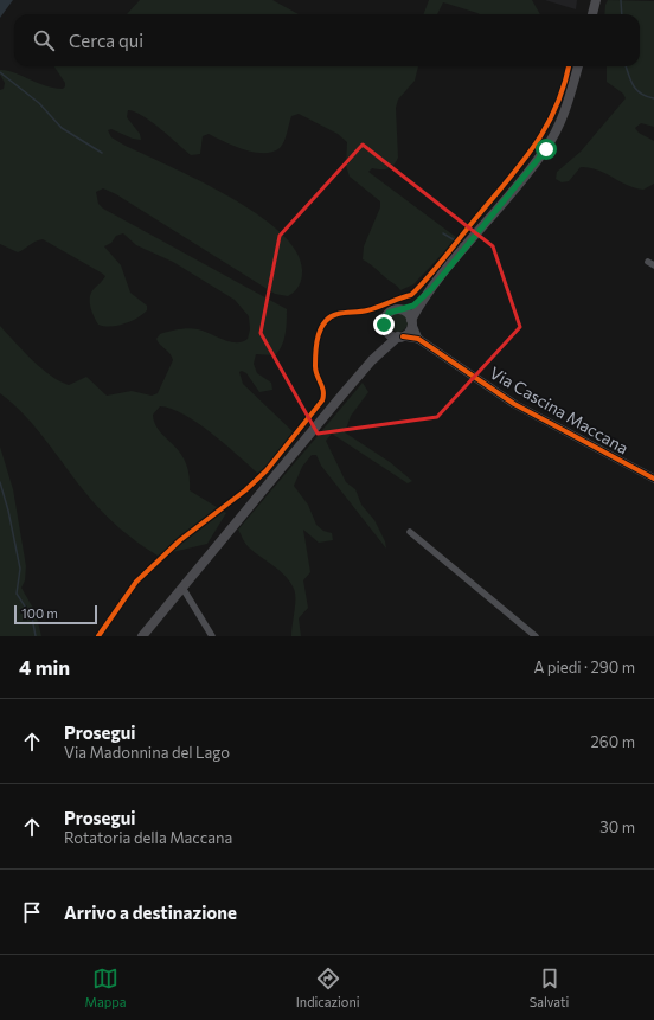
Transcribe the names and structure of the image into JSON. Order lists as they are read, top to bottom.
{
  "streets": {
    "street": ["Via Cascina Maccana"]
  },
  "scale_bar": "100 m",
  "page": {
    "search": "Cerca qui",
    "scale": "100 m",
    "heading": ["4 min", "A piedi · 290 m"],
    "list": [
      ["Prosegui", "Via Madonnina del Lago", "260 m"],
      ["Prosegui", "Rotatoria della Maccana", "30 m"],
      "Arrivo a destinazione"
    ],
    "nav": ["Mappa", "Indicazioni", "Salvati"]
  }
}
